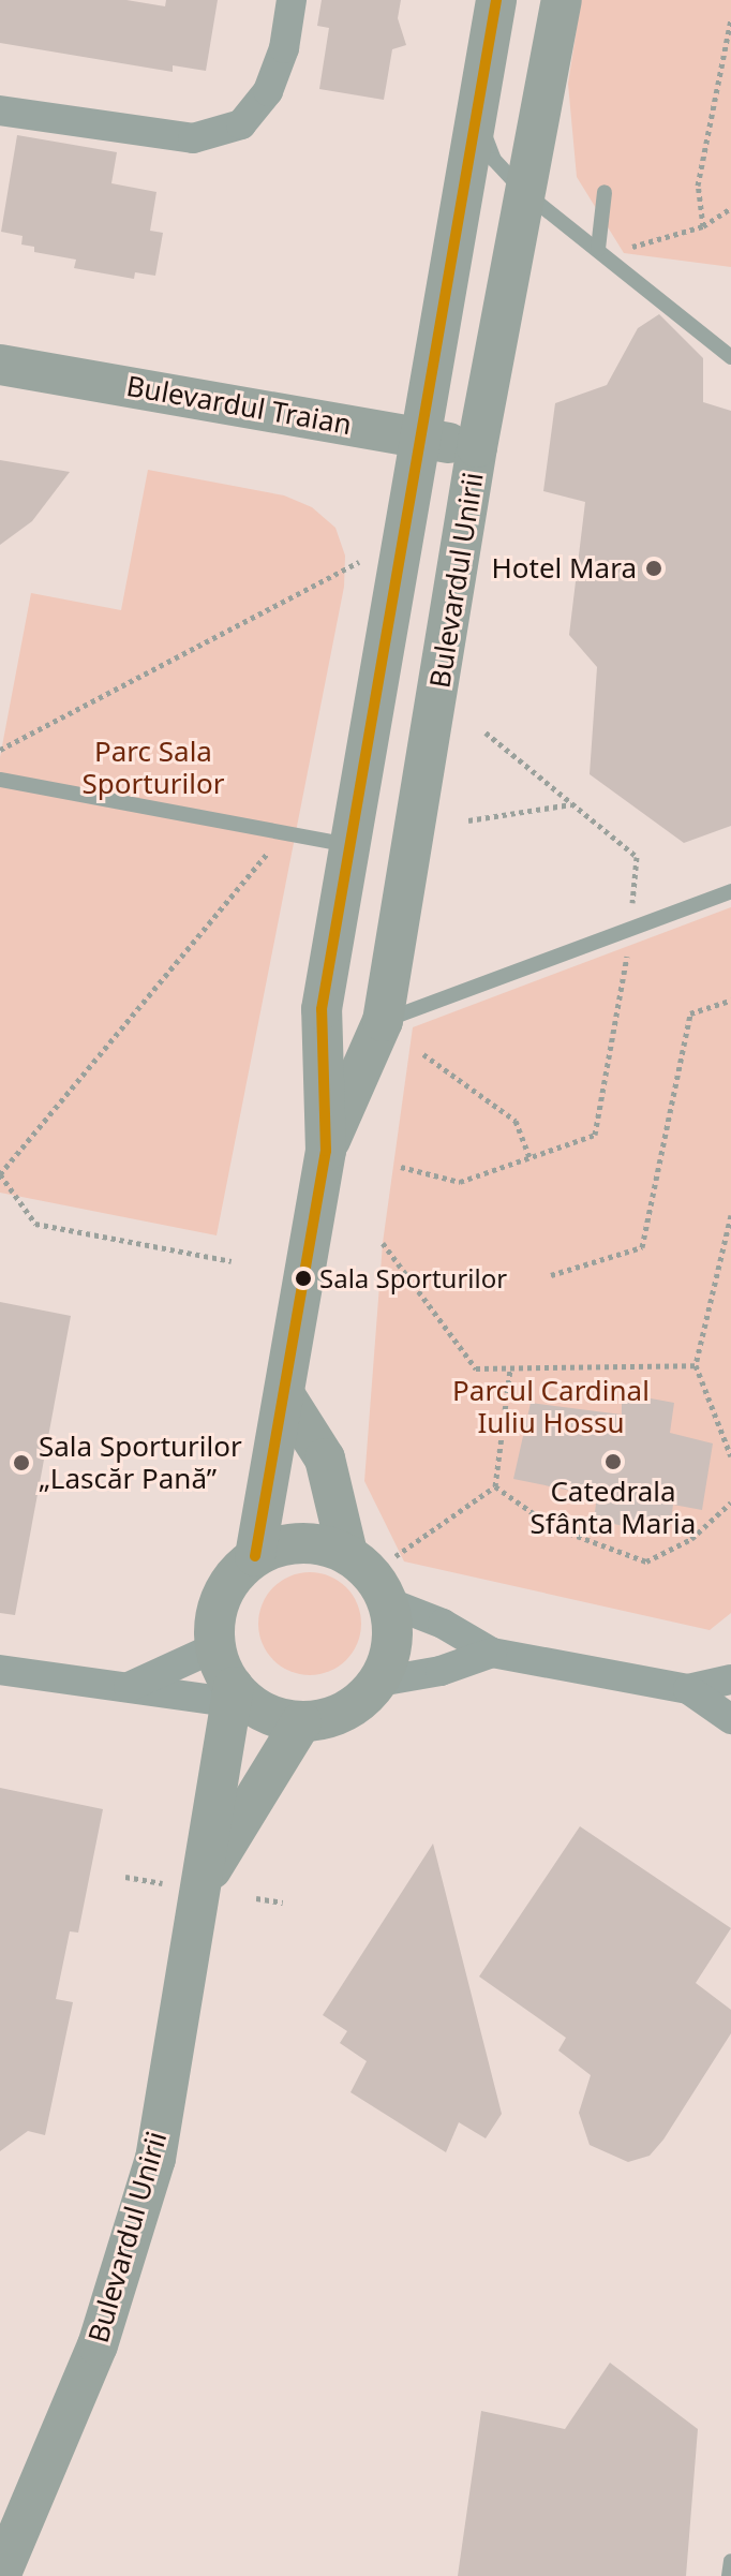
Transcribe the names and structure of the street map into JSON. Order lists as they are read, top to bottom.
{
  "streets": {
    "main road": ["Bulevardul Traian", "Bulevardul Unirii"]
  },
  "crossings": [
    ["Bulevardul Traian", "Bulevardul Unirii"]
  ],
  "parks": ["Parc Sala Sporturilor", "Parcul Cardinal Iuliu Hossu"],
  "places": [
    "Hotel Mara",
    "Sala Sporturilor",
    "Catedrala Sfânta Maria",
    "Sala Sporturilor „Lascăr Pană”"
  ]
}
